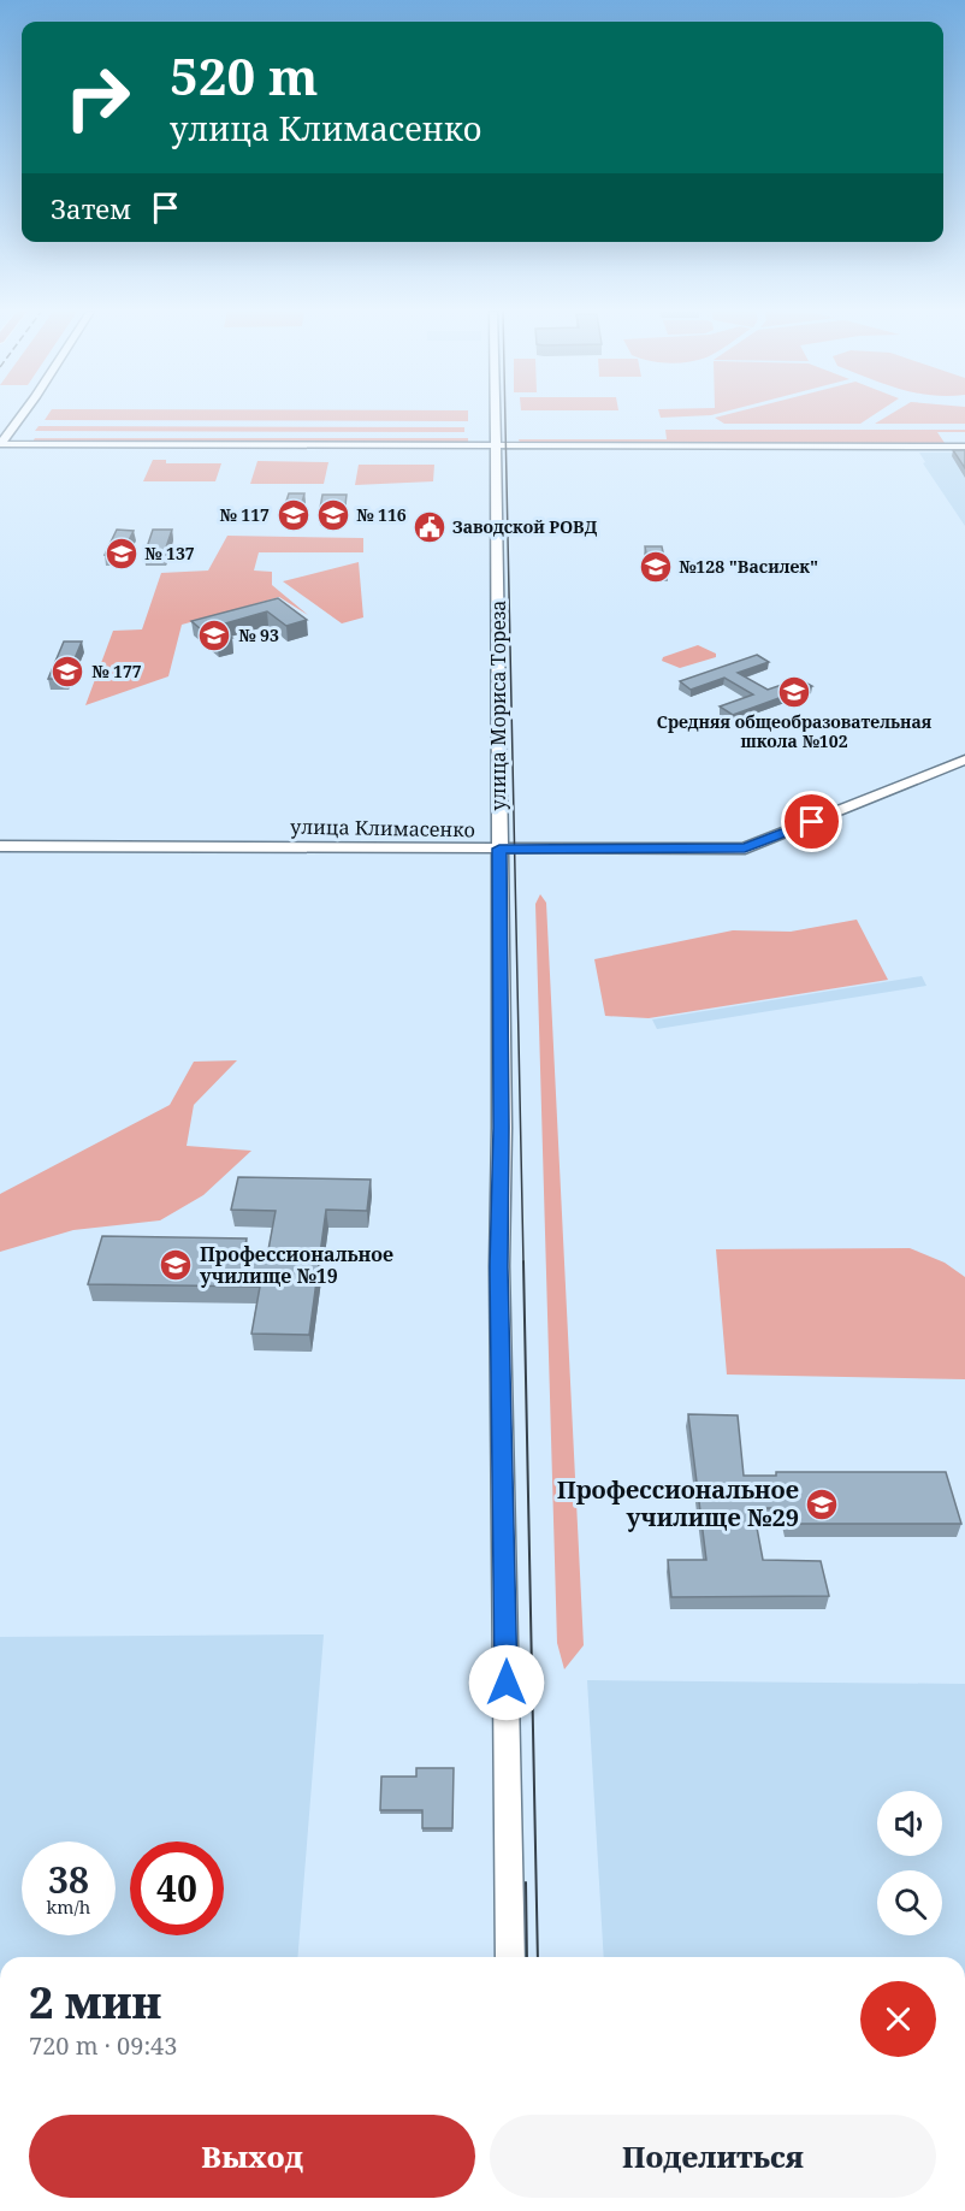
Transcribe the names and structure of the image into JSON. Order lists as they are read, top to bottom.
{
  "streets": {
    "street": ["улица Мориса Тореза", "улица Климасенко"]
  },
  "crossings": [
    ["улица Мориса Тореза", "улица Климасенко"]
  ],
  "places": {
    "school or university": [
      "№ 117",
      "№ 116",
      "№ 137",
      "№128 \"Василек\"",
      "№ 93",
      "№ 177",
      "Средняя общеобразовательная школа №102",
      "Профессиональное училище №19",
      "Профессиональное училище №29"
    ],
    "public building": ["Заводской РОВД"]
  },
  "page": {
    "turn": ["520 m", "улица Климасенко"],
    "then": "Затем",
    "speed": "38 km/h",
    "limit": "40",
    "heading": ["2 мин", "720 m · 09:43"],
    "buttons": ["Выход", "Поделиться"]
  }
}
